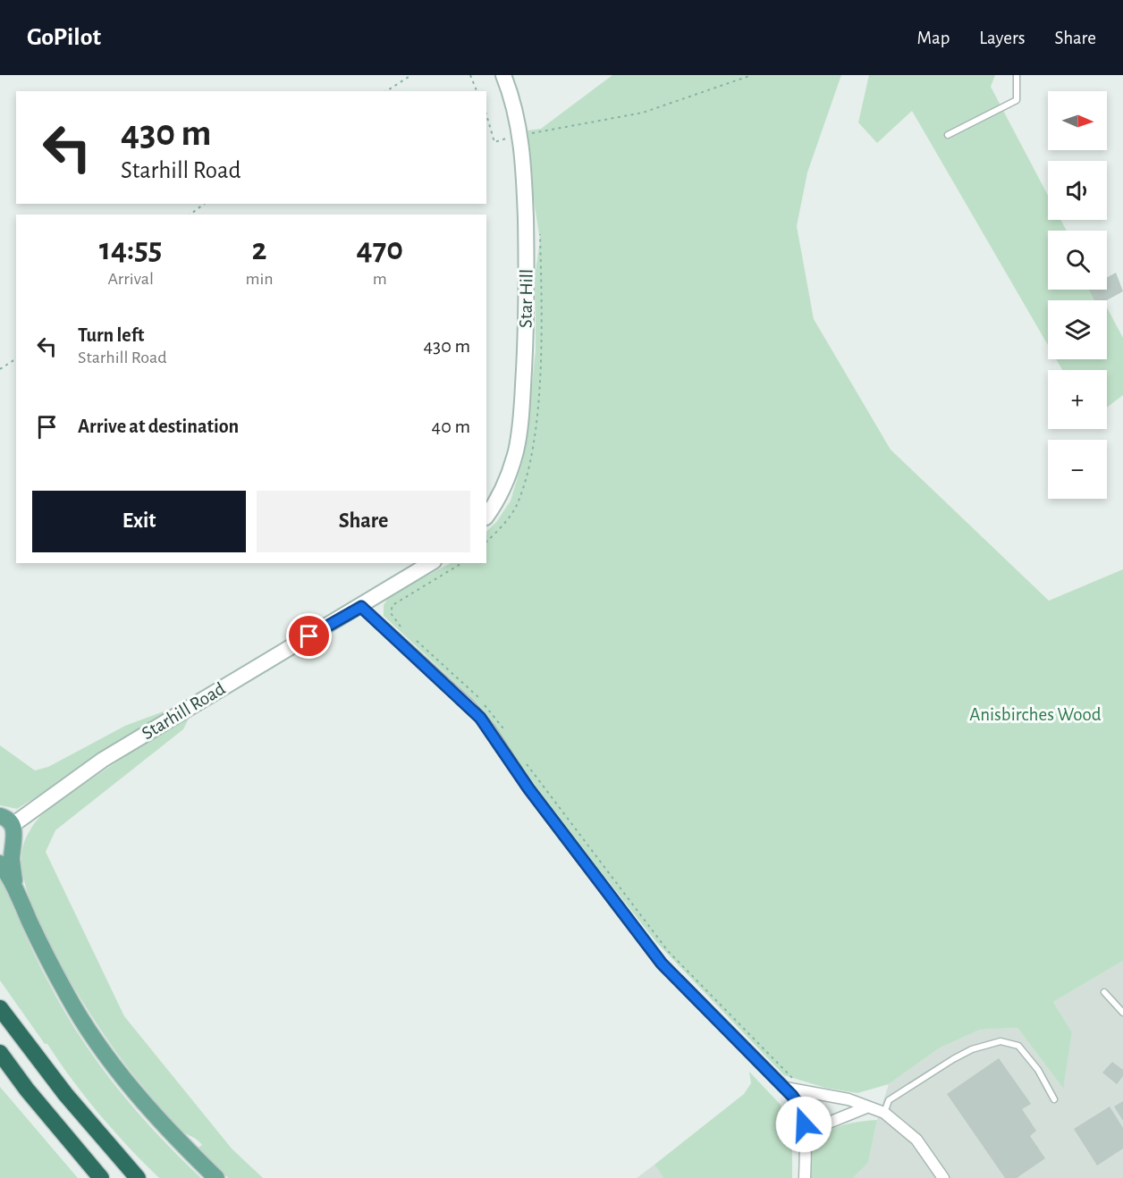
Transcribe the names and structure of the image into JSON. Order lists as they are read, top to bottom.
{
  "streets": {
    "street": ["Star Hill", "Starhill Road"]
  },
  "parks": ["Anisbirches Wood"],
  "north": "right",
  "page": {
    "header": "GoPilot",
    "nav": ["Map", "Layers", "Share"],
    "map_buttons": ["+", "−"],
    "turn": ["430 m", "Starhill Road"],
    "eta": [
      "14:55",
      "Arrival",
      "2",
      "min",
      "470",
      "m"
    ],
    "list": [
      {
        "name": "Turn left",
        "note": "Starhill Road",
        "value": "430 m"
      },
      {
        "name": "Arrive at destination",
        "value": "40 m"
      }
    ],
    "buttons": ["Exit", "Share"]
  }
}
